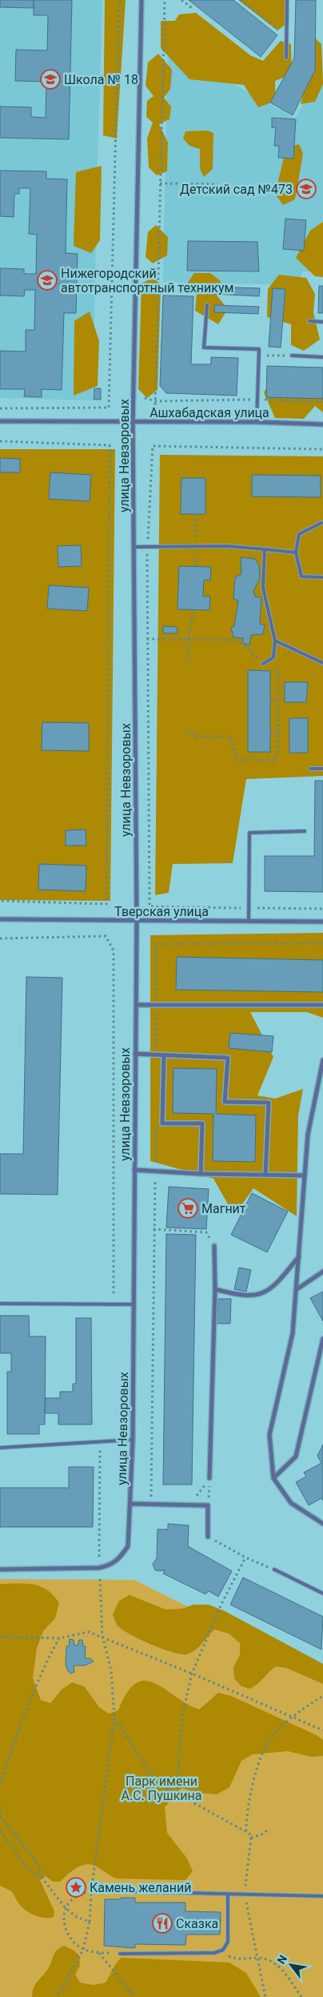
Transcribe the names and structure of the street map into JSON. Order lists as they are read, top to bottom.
{
  "streets": {
    "street": ["Ашхабадская улица", "улица Невзоровых", "Тверская улица"]
  },
  "crossings": [
    ["Ашхабадская улица", "улица Невзоровых"],
    ["улица Невзоровых", "Тверская улица"]
  ],
  "parks": ["Парк имени А.С. Пушкина"],
  "places": {
    "school or university": ["Школа № 18", "Детский сад №473", "Нижегородский автотранспортный техникум"],
    "supermarket": ["Магнит"],
    "place": ["Камень желаний"],
    "restaurant": ["Сказка"]
  },
  "north": "top left"
}
